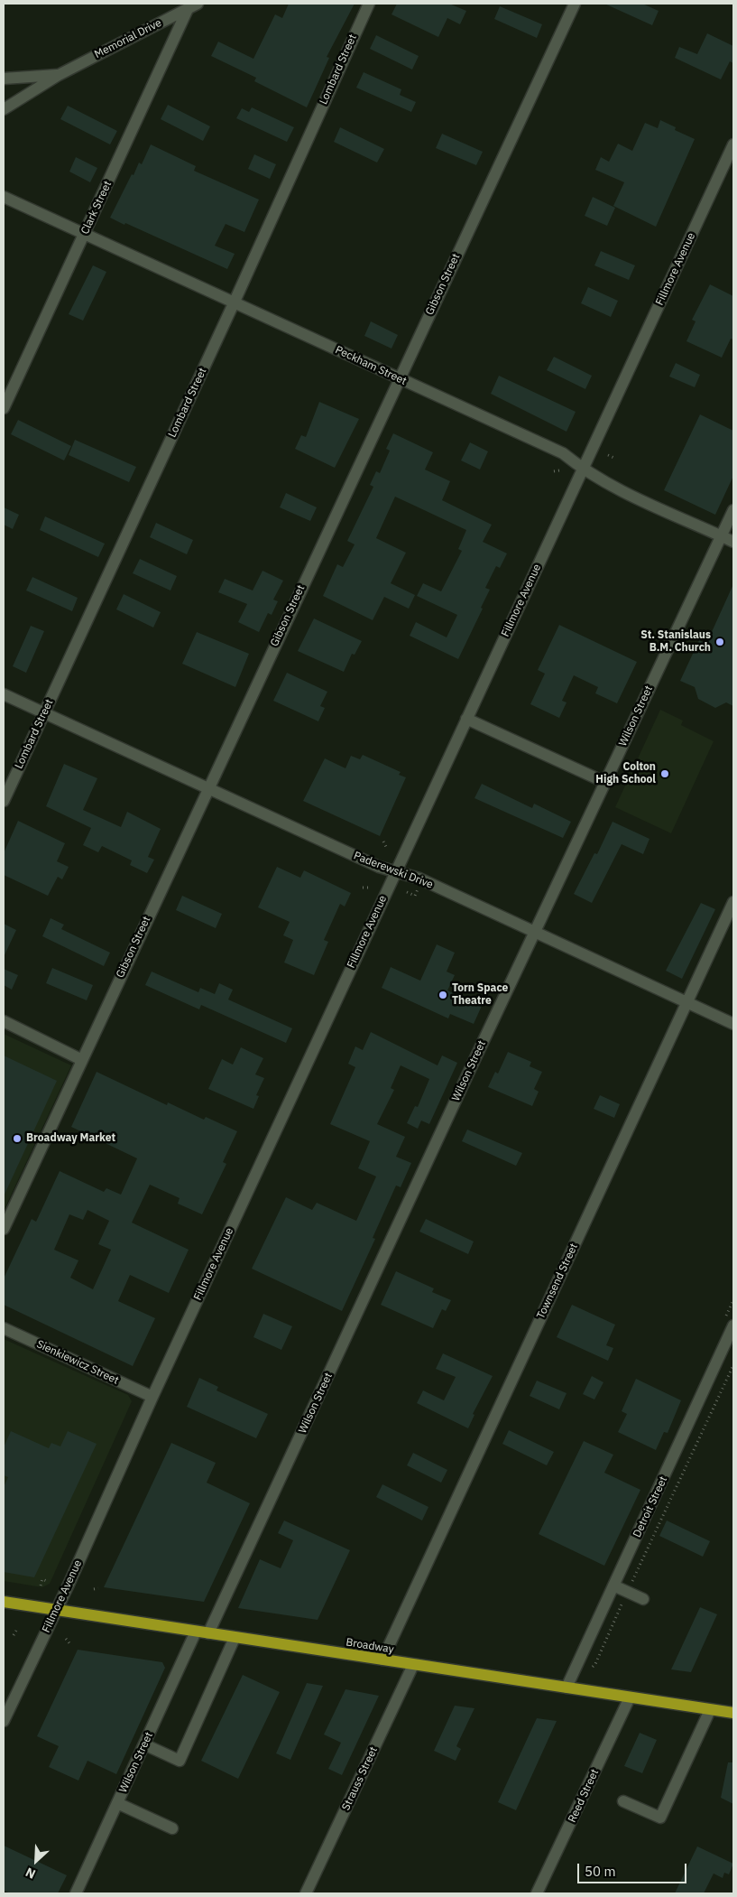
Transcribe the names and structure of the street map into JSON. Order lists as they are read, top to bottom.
{
  "streets": {
    "main road": ["Broadway"],
    "street": [
      "Memorial Drive",
      "Lombard Street",
      "Clark Street",
      "Fillmore Avenue",
      "Gibson Street",
      "Peckham Street",
      "Wilson Street",
      "Paderewski Drive",
      "Townsend Street",
      "Sienkiewicz Street",
      "Detroit Street",
      "Strauss Street",
      "Reed Street"
    ]
  },
  "crossings": [
    ["Memorial Drive", "Clark Street"],
    ["Lombard Street", "Peckham Street"],
    ["Lombard Street", "Paderewski Drive"],
    ["Clark Street", "Peckham Street"],
    ["Fillmore Avenue", "Peckham Street"],
    ["Fillmore Avenue", "Paderewski Drive"],
    ["Fillmore Avenue", "Sienkiewicz Street"],
    ["Fillmore Avenue", "Broadway"],
    ["Gibson Street", "Peckham Street"],
    ["Gibson Street", "Paderewski Drive"],
    ["Peckham Street", "Wilson Street"],
    ["Wilson Street", "Paderewski Drive"],
    ["Wilson Street", "Broadway"],
    ["Paderewski Drive", "Townsend Street"],
    ["Townsend Street", "Broadway"],
    ["Detroit Street", "Broadway"],
    ["Broadway", "Strauss Street"],
    ["Broadway", "Reed Street"]
  ],
  "places": [
    "St. Stanislaus B.M. Church",
    "Colton High School",
    "Torn Space Theatre",
    "Broadway Market"
  ],
  "scale_bar": "50 m",
  "north": "bottom left"
}
